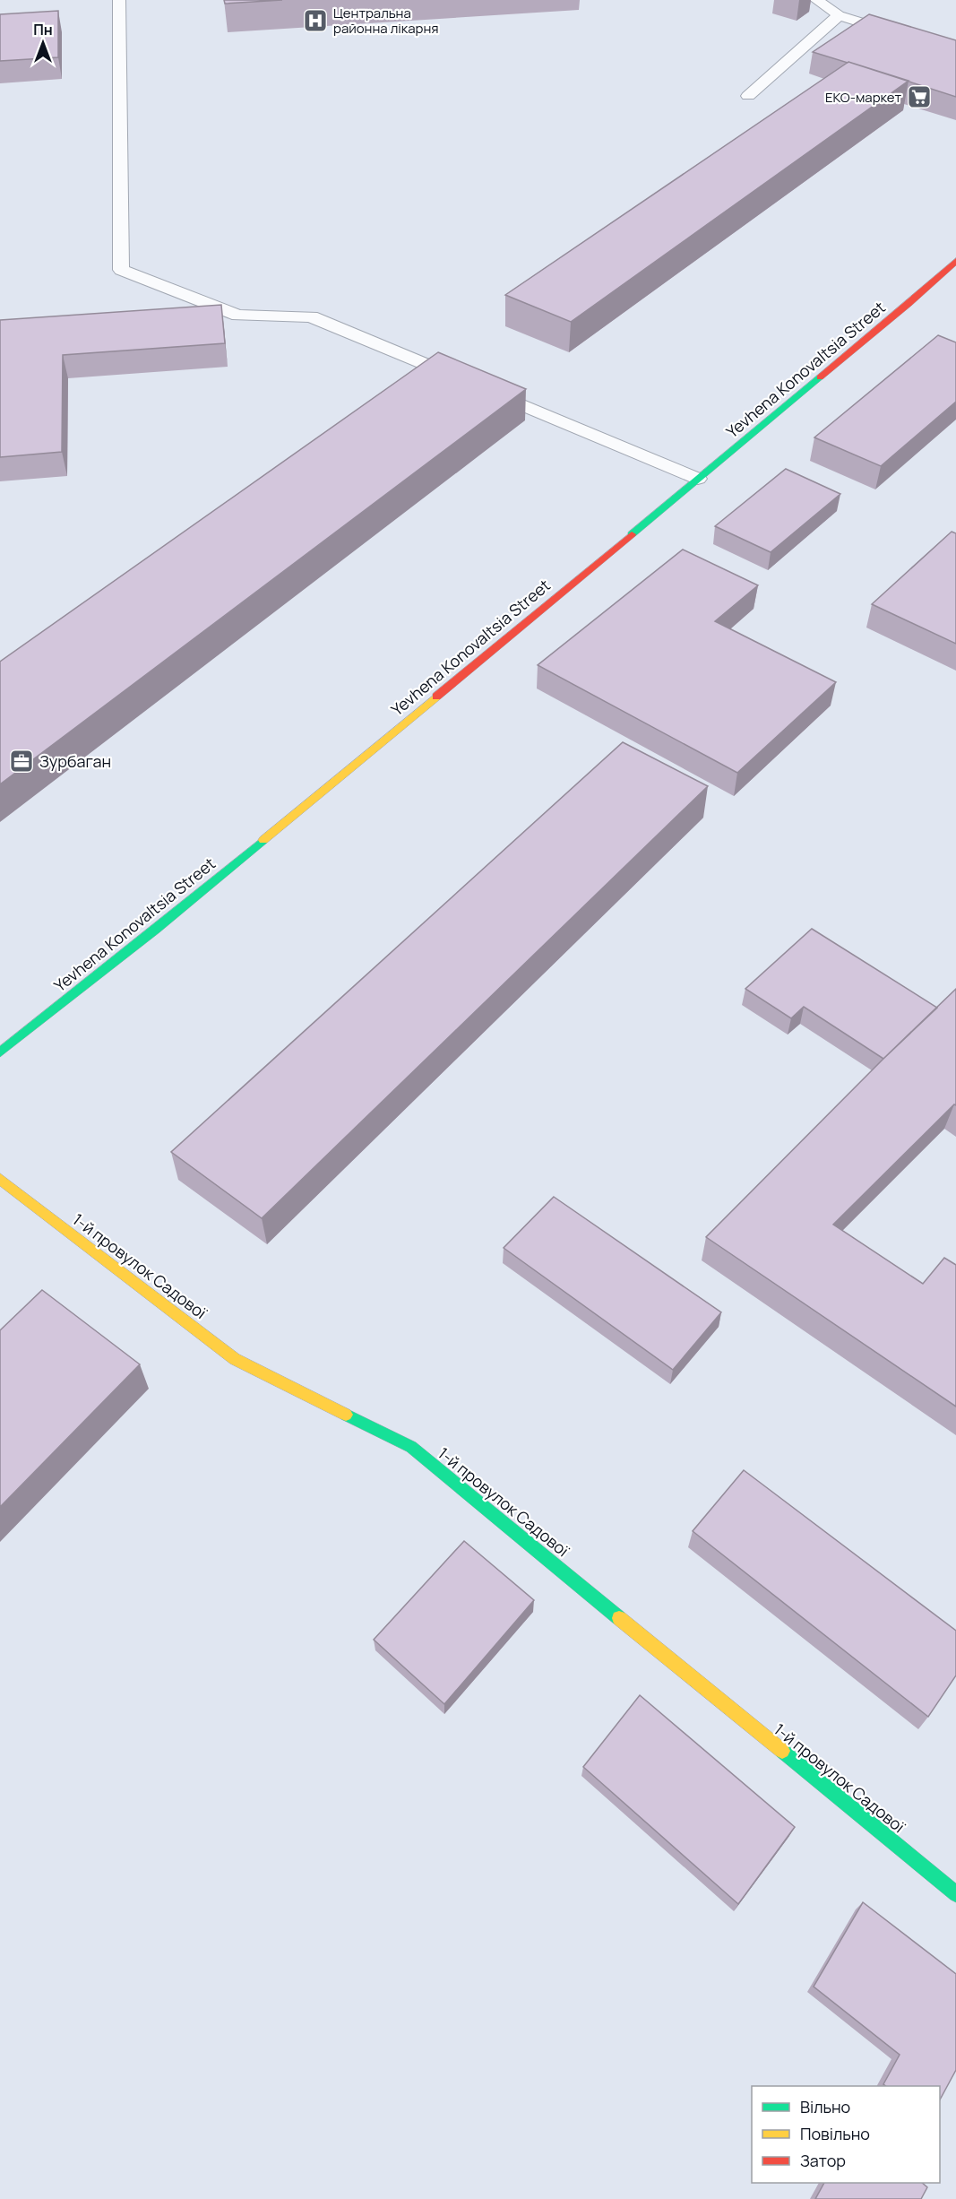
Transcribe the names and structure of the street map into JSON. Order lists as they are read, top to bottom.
{
  "streets": {
    "street": ["Yevhena Konovaltsia Street", "1-й провулок Садової"]
  },
  "places": {
    "hospital": ["Центральна районна лікарня"],
    "supermarket": ["ЕКО-маркет"],
    "office": ["Зурбаган"]
  },
  "legend": ["Вільно", "Повільно", "Затор"],
  "north": "top"
}
